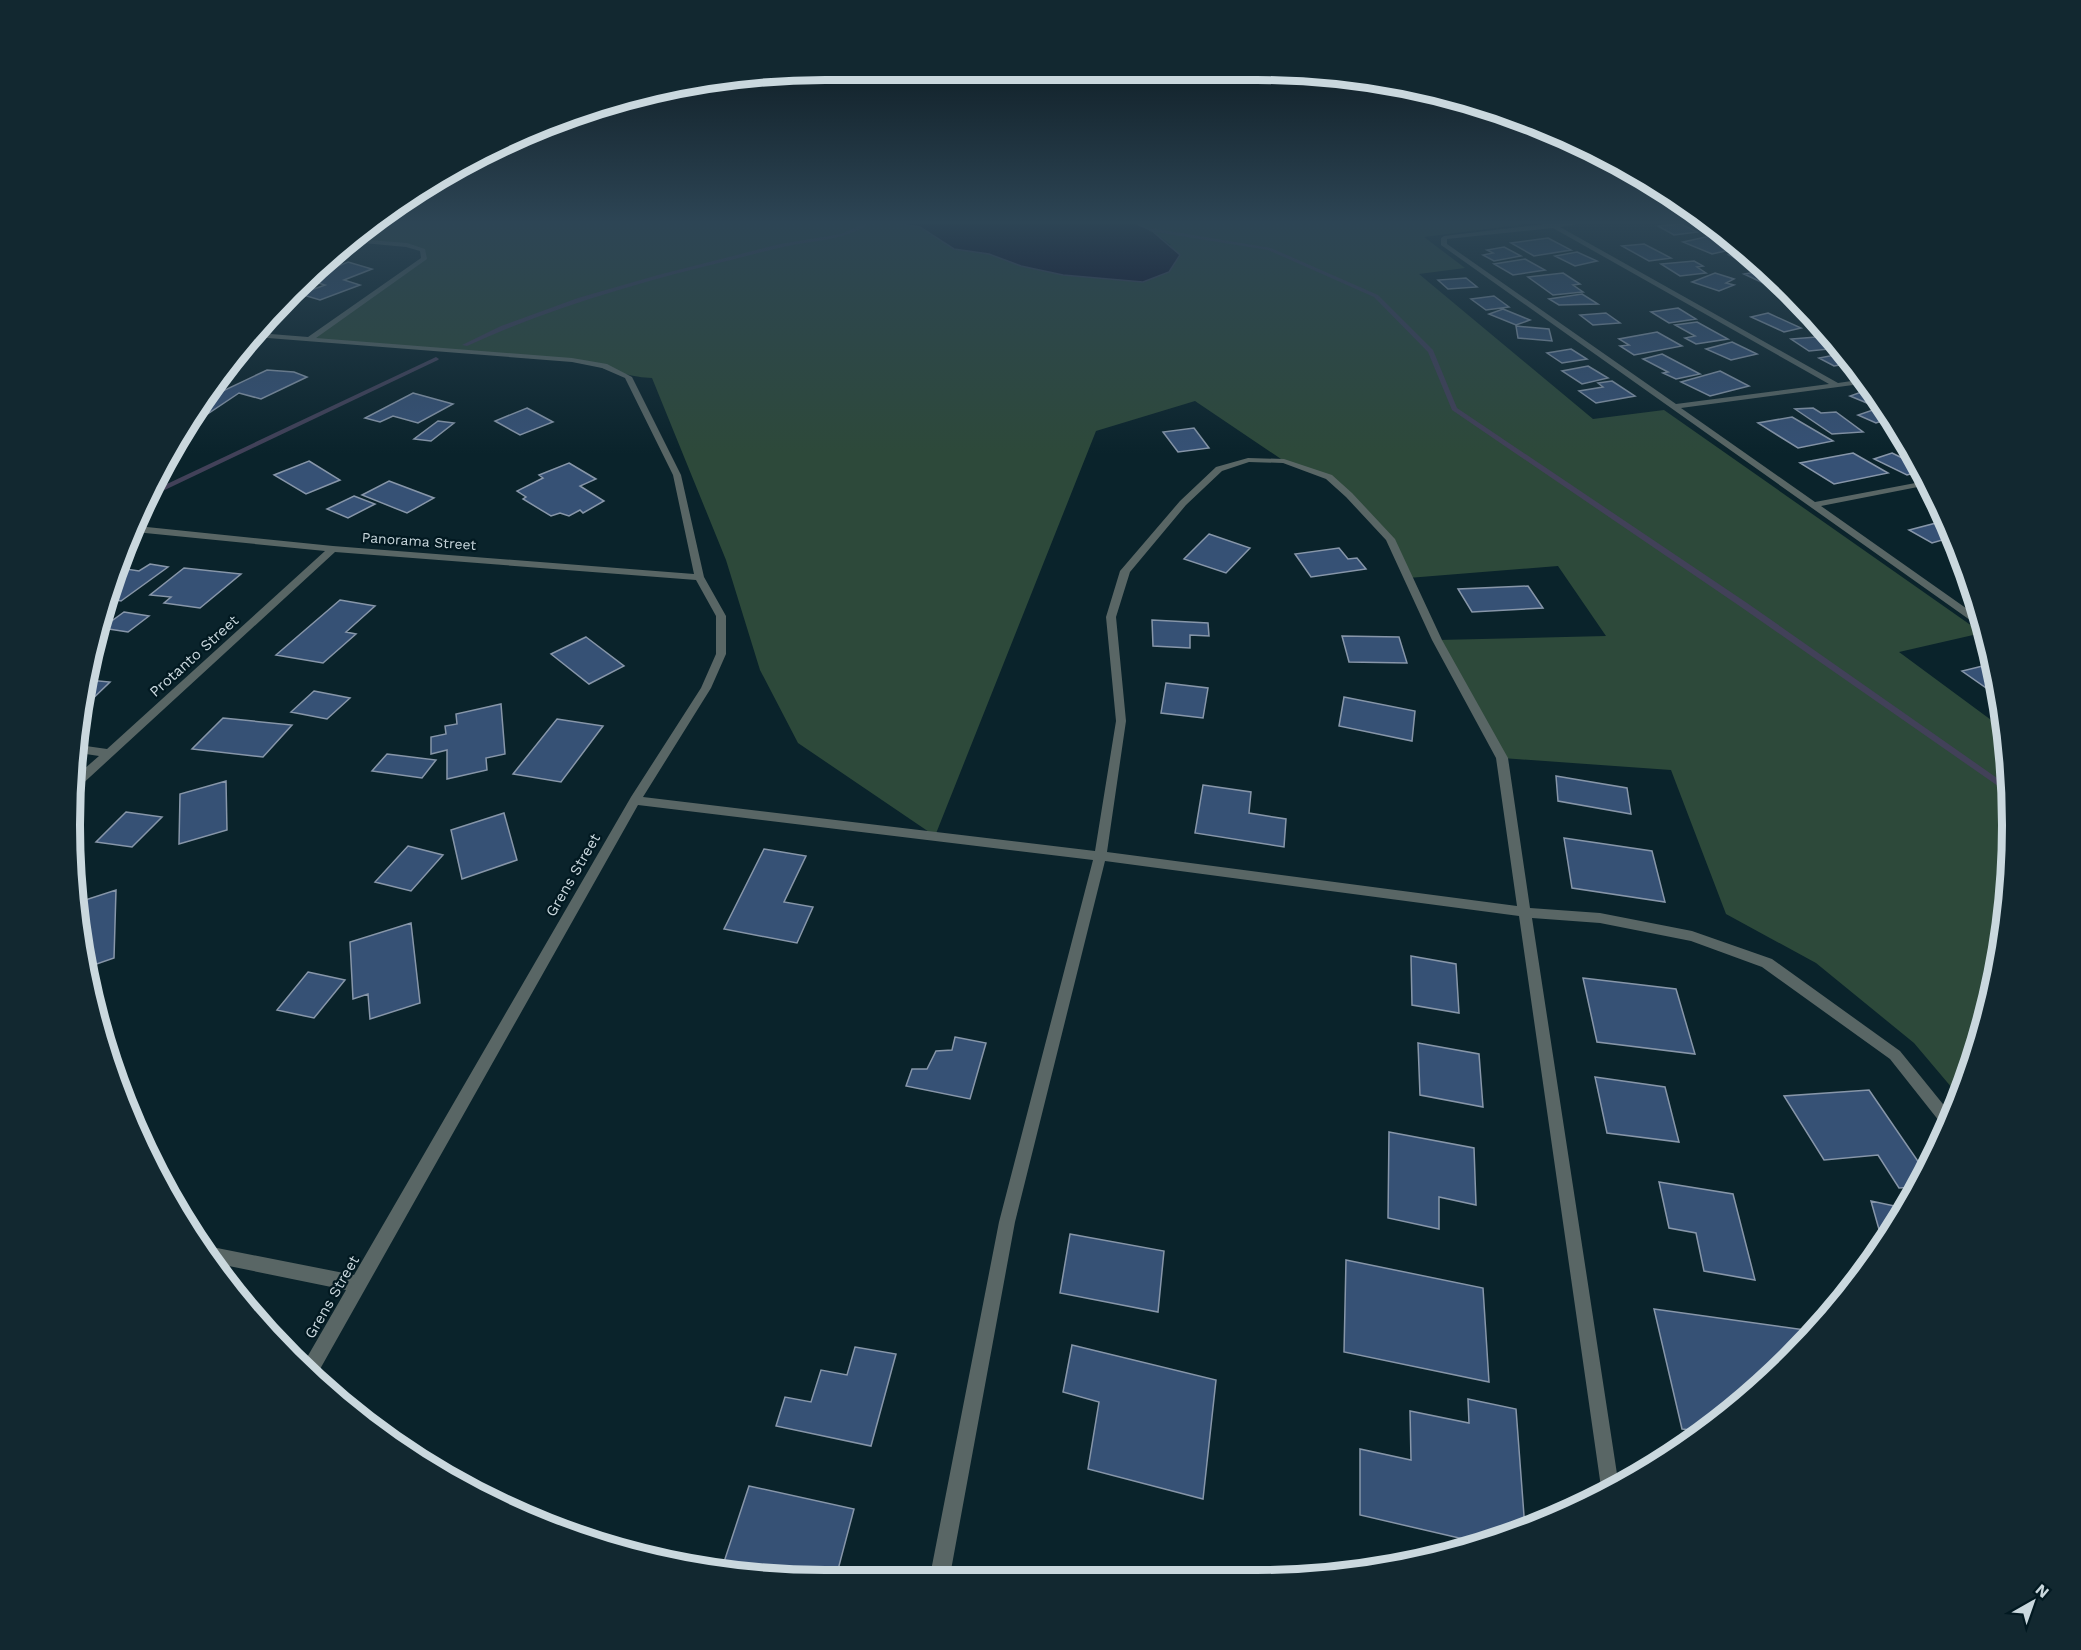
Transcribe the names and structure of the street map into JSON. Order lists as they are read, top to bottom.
{
  "streets": {
    "street": ["Panorama Street", "Protanto Street", "Grens Street"]
  },
  "crossings": [
    ["Panorama Street", "Protanto Street"],
    ["Panorama Street", "Grens Street"]
  ],
  "north": "top right"
}
